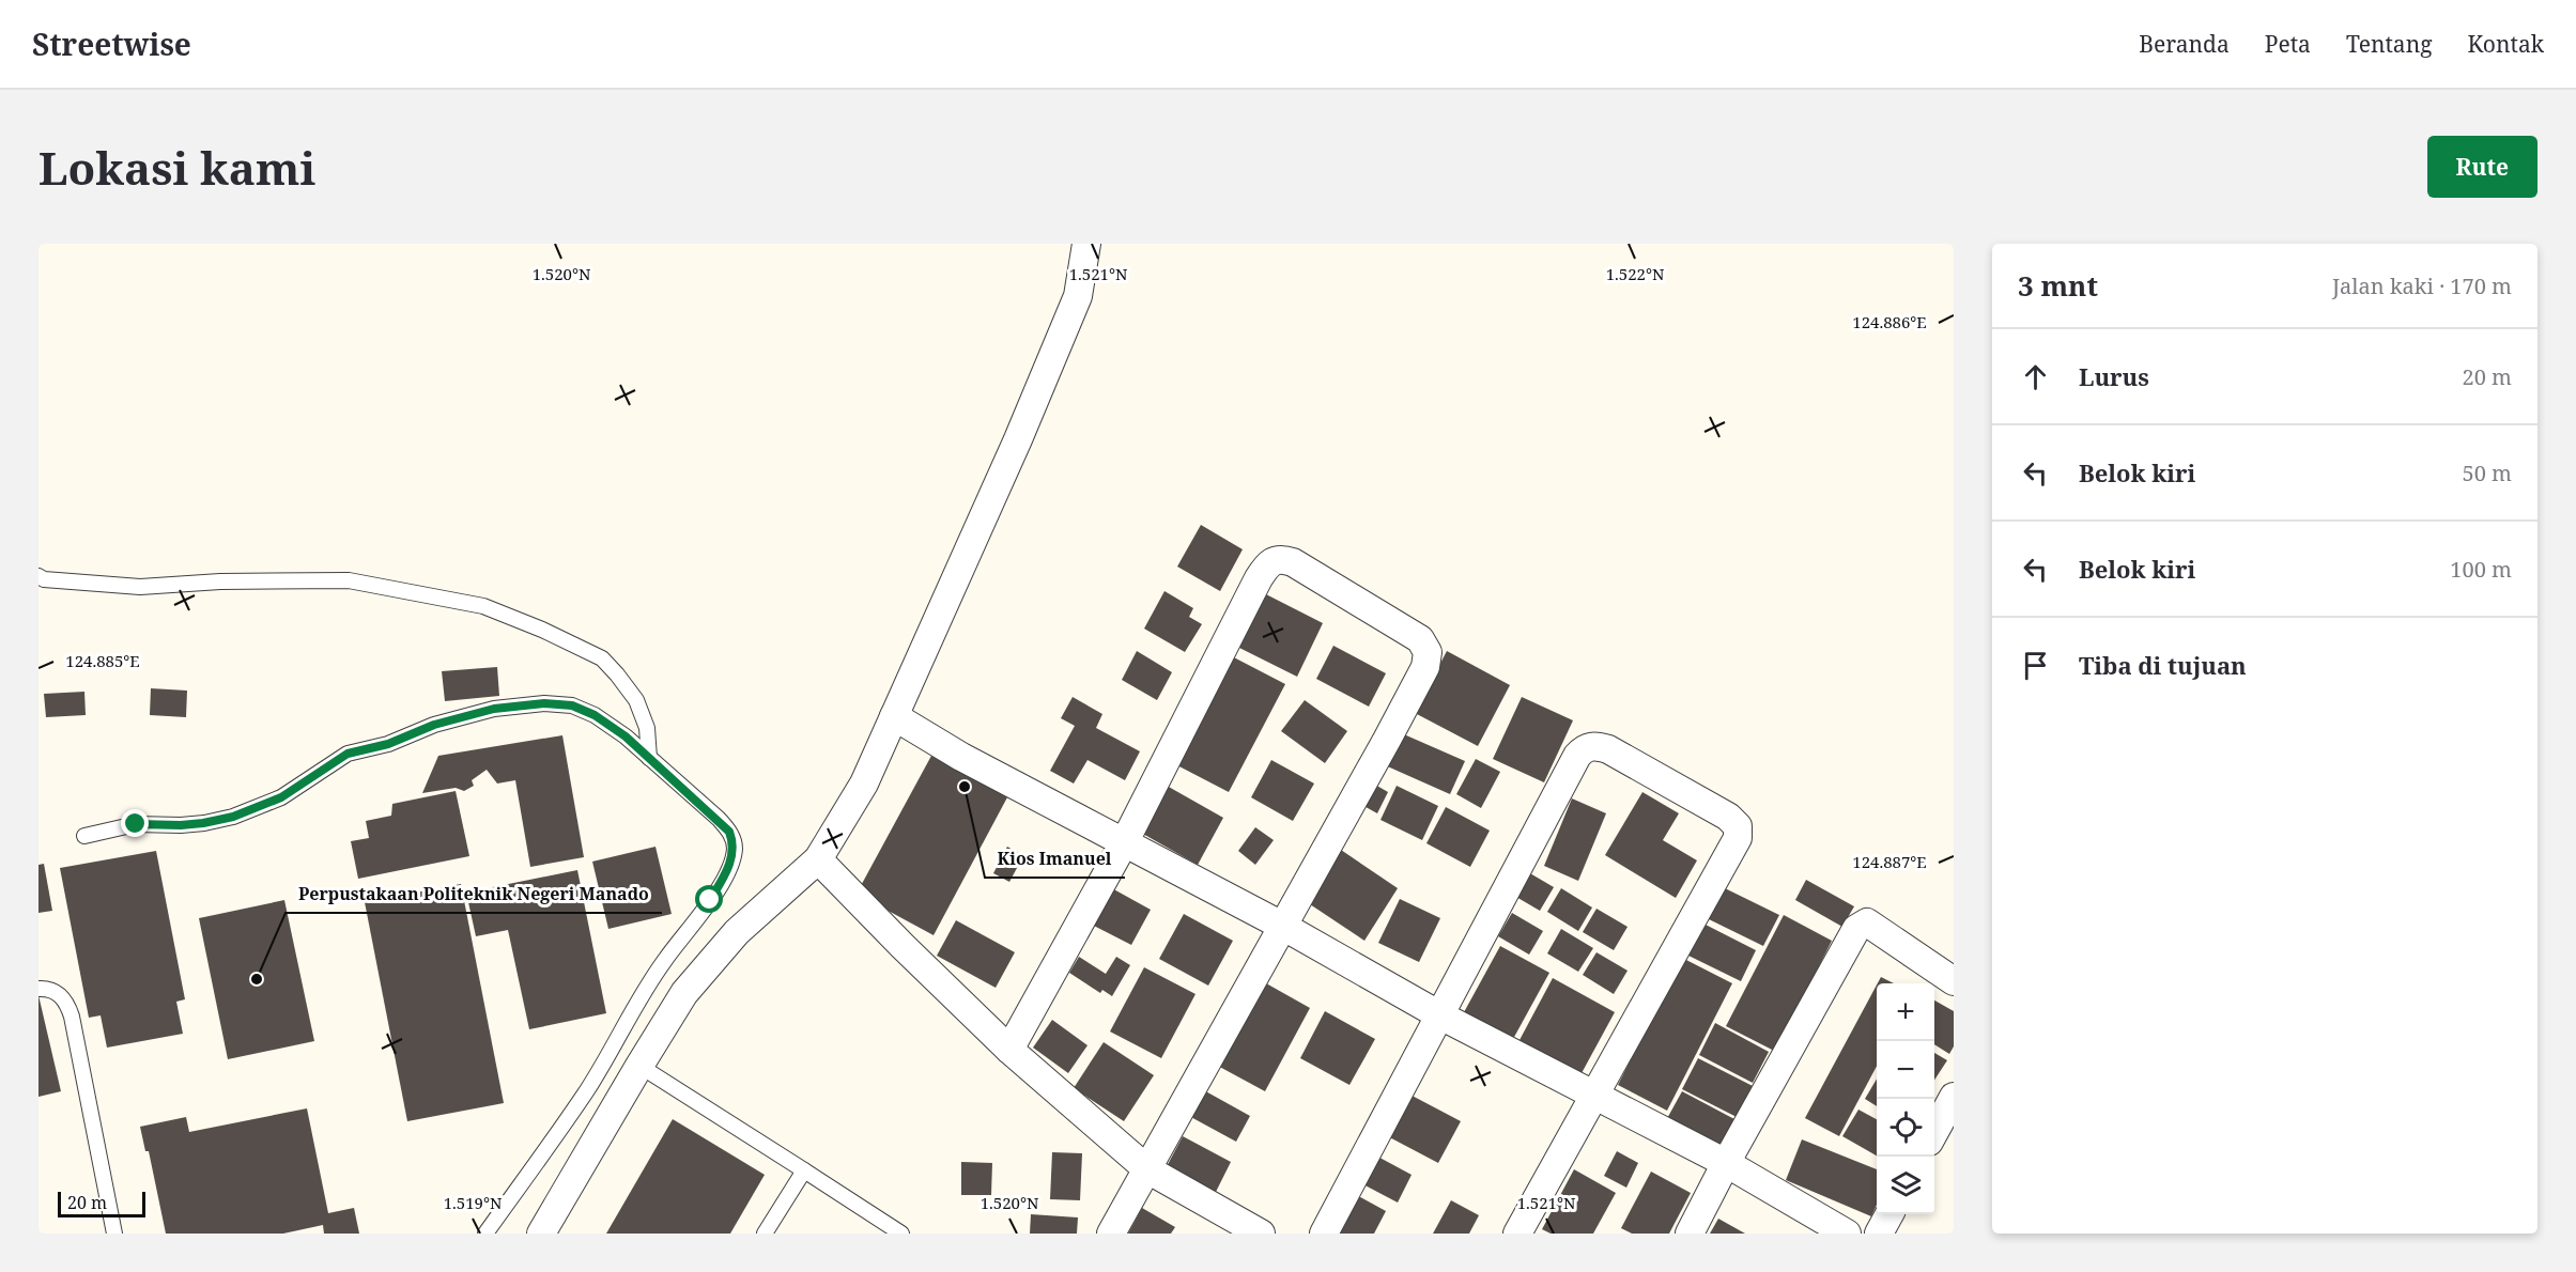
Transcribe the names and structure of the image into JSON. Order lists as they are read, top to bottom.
{
  "places": ["Kios Imanuel", "Perpustakaan Politeknik Negeri Manado"],
  "scale_bar": "20 m",
  "page": {
    "header": "Streetwise",
    "nav": [
      "Beranda",
      "Peta",
      "Tentang",
      "Kontak"
    ],
    "buttons": "Rute",
    "title": "Lokasi kami",
    "heading": ["3 mnt", "Jalan kaki · 170 m"],
    "list": [
      ["Lurus", "20 m"],
      ["Belok kiri", "50 m"],
      ["Belok kiri", "100 m"],
      "Tiba di tujuan"
    ],
    "map_buttons": ["+", "−"],
    "scale": "20 m"
  },
  "coordinates": [
    "1.520°N",
    "1.521°N",
    "1.522°N",
    "124.886°E",
    "124.885°E",
    "124.887°E",
    "1.519°N"
  ]
}
